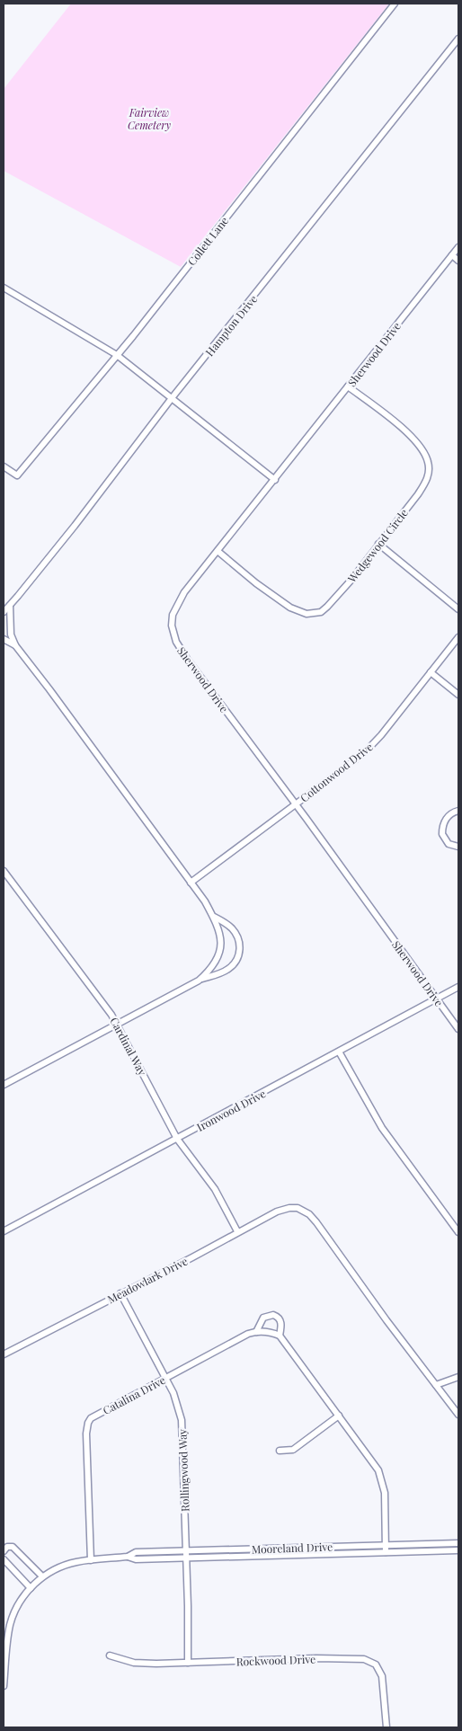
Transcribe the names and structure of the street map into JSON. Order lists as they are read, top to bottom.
{
  "streets": {
    "street": [
      "Collett Lane",
      "Hampton Drive",
      "Sherwood Drive",
      "Wedgewood Circle",
      "Cottonwood Drive",
      "Cardinal Way",
      "Ironwood Drive",
      "Meadowlark Drive",
      "Catalina Drive",
      "Rollingwood Way",
      "Mooreland Drive",
      "Rockwood Drive"
    ]
  },
  "crossings": [
    ["Sherwood Drive", "Wedgewood Circle"],
    ["Sherwood Drive", "Cottonwood Drive"],
    ["Sherwood Drive", "Ironwood Drive"],
    ["Cardinal Way", "Ironwood Drive"],
    ["Cardinal Way", "Meadowlark Drive"],
    ["Meadowlark Drive", "Rollingwood Way"],
    ["Catalina Drive", "Rollingwood Way"],
    ["Catalina Drive", "Mooreland Drive"],
    ["Rollingwood Way", "Mooreland Drive"],
    ["Rollingwood Way", "Rockwood Drive"]
  ],
  "parks": ["Fairview Cemetery"]
}
